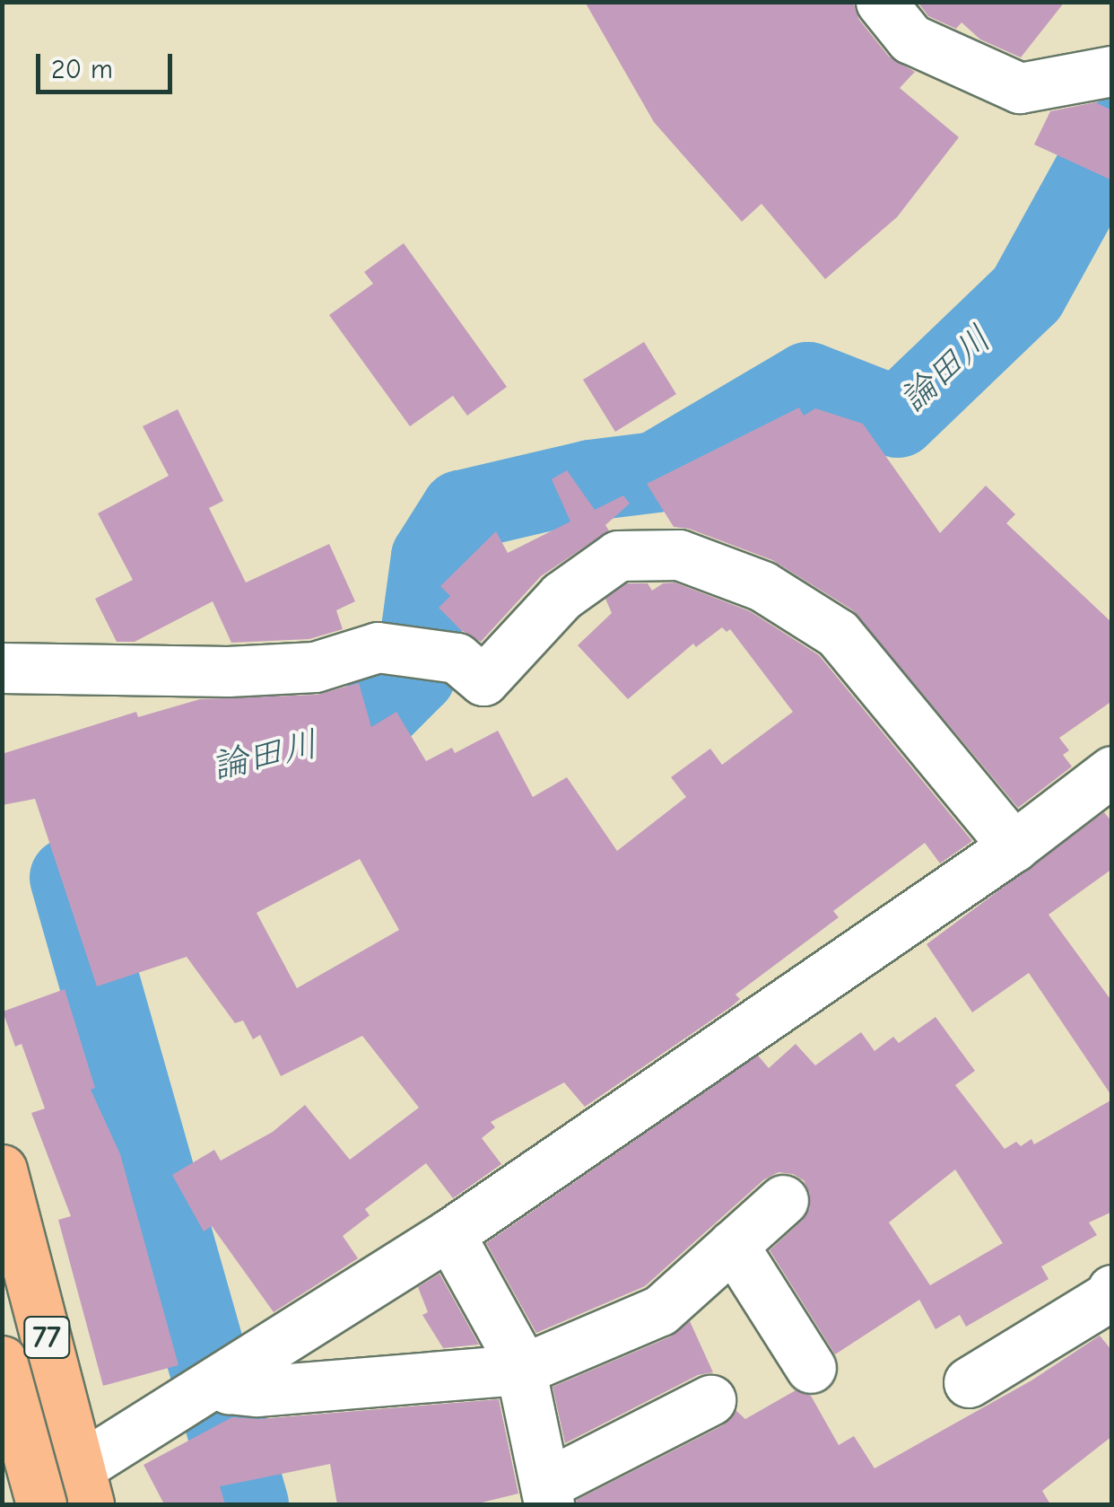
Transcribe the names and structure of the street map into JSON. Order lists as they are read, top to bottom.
{
  "streets": {
    "main road": ["77"]
  },
  "water": ["論田川"],
  "scale_bar": "20 m"
}
